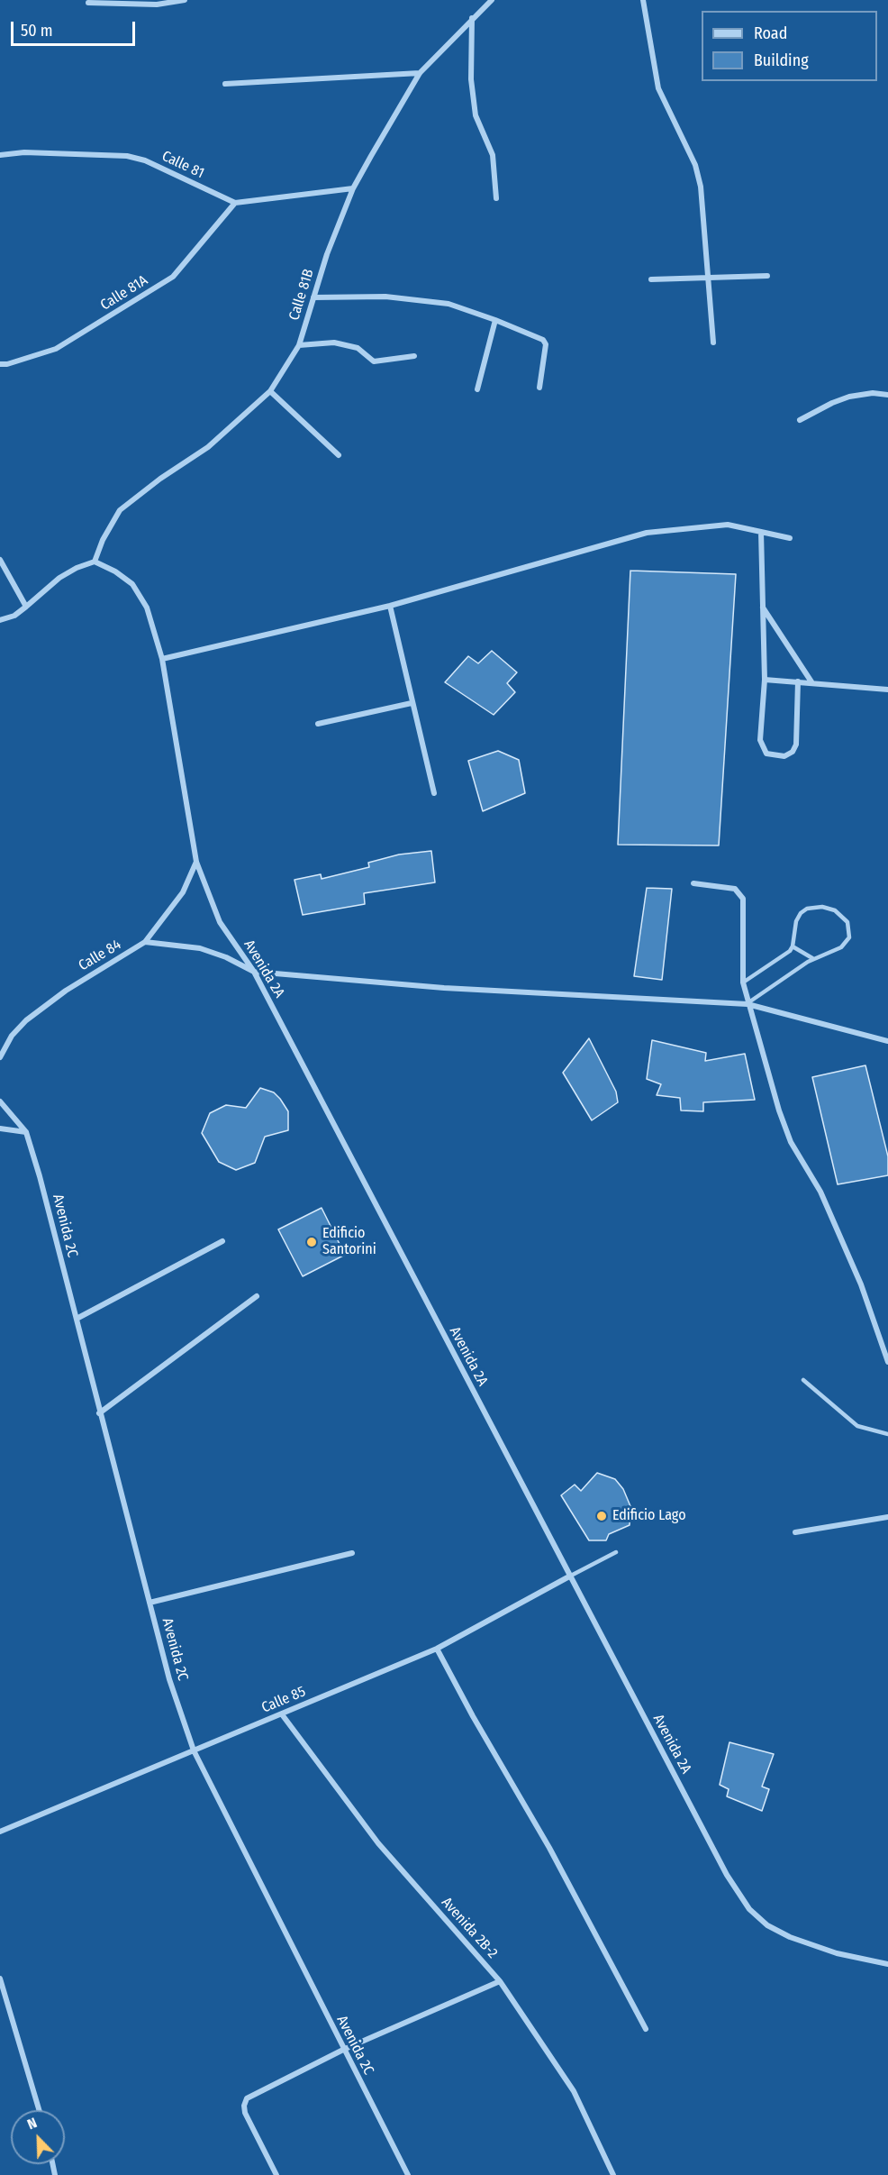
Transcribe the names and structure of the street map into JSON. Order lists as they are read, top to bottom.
{
  "streets": {
    "street": [
      "Calle 81",
      "Calle 81A",
      "Calle 81B",
      "Calle 84",
      "Avenida 2A",
      "Avenida 2C",
      "Calle 85",
      "Avenida 2B-2"
    ]
  },
  "crossings": [
    ["Calle 81", "Calle 81A"],
    ["Calle 81B", "Avenida 2A"],
    ["Calle 84", "Avenida 2A"],
    ["Avenida 2A", "Calle 85"],
    ["Avenida 2C", "Calle 85"],
    ["Calle 85", "Avenida 2B-2"]
  ],
  "places": ["Edificio Santorini", "Edificio Lago"],
  "legend": ["Road", "Building"],
  "scale_bar": "50 m",
  "north": "top left"
}
